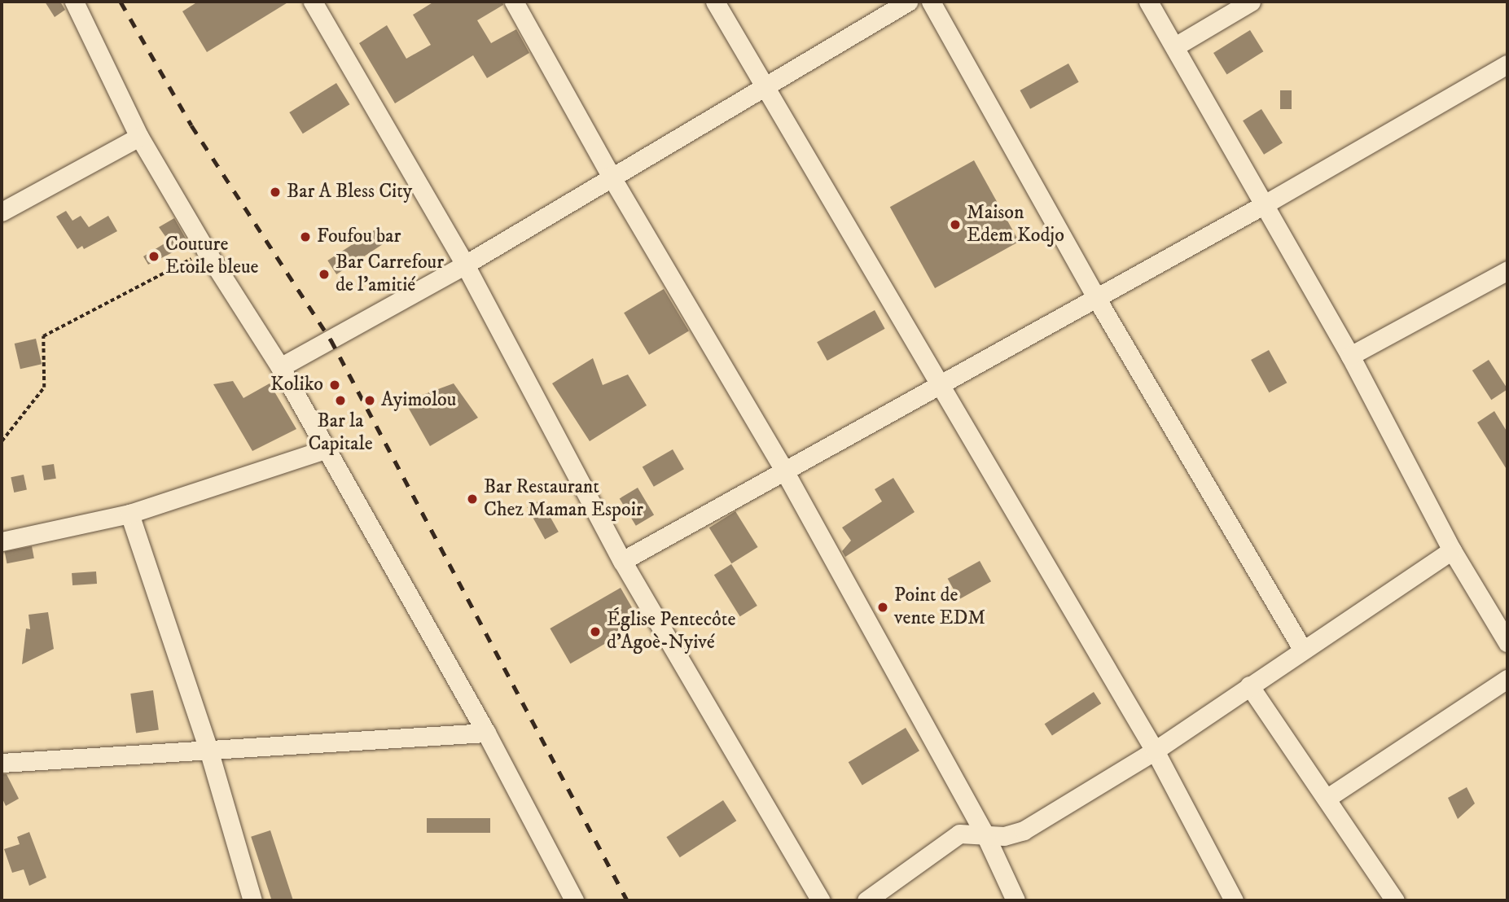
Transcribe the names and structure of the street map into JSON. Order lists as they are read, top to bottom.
{
  "places": [
    "Bar A Bless City",
    "Maison Edem Kodjo",
    "Foufou bar",
    "Couture Etoile bleue",
    "Bar Carrefour de l'amitié",
    "Koliko",
    "Bar la Capitale",
    "Ayimolou",
    "Bar Restaurant Chez Maman Espoir",
    "Point de vente EDM",
    "Église Pentecôte d'Agoè-Nyivé"
  ]
}
